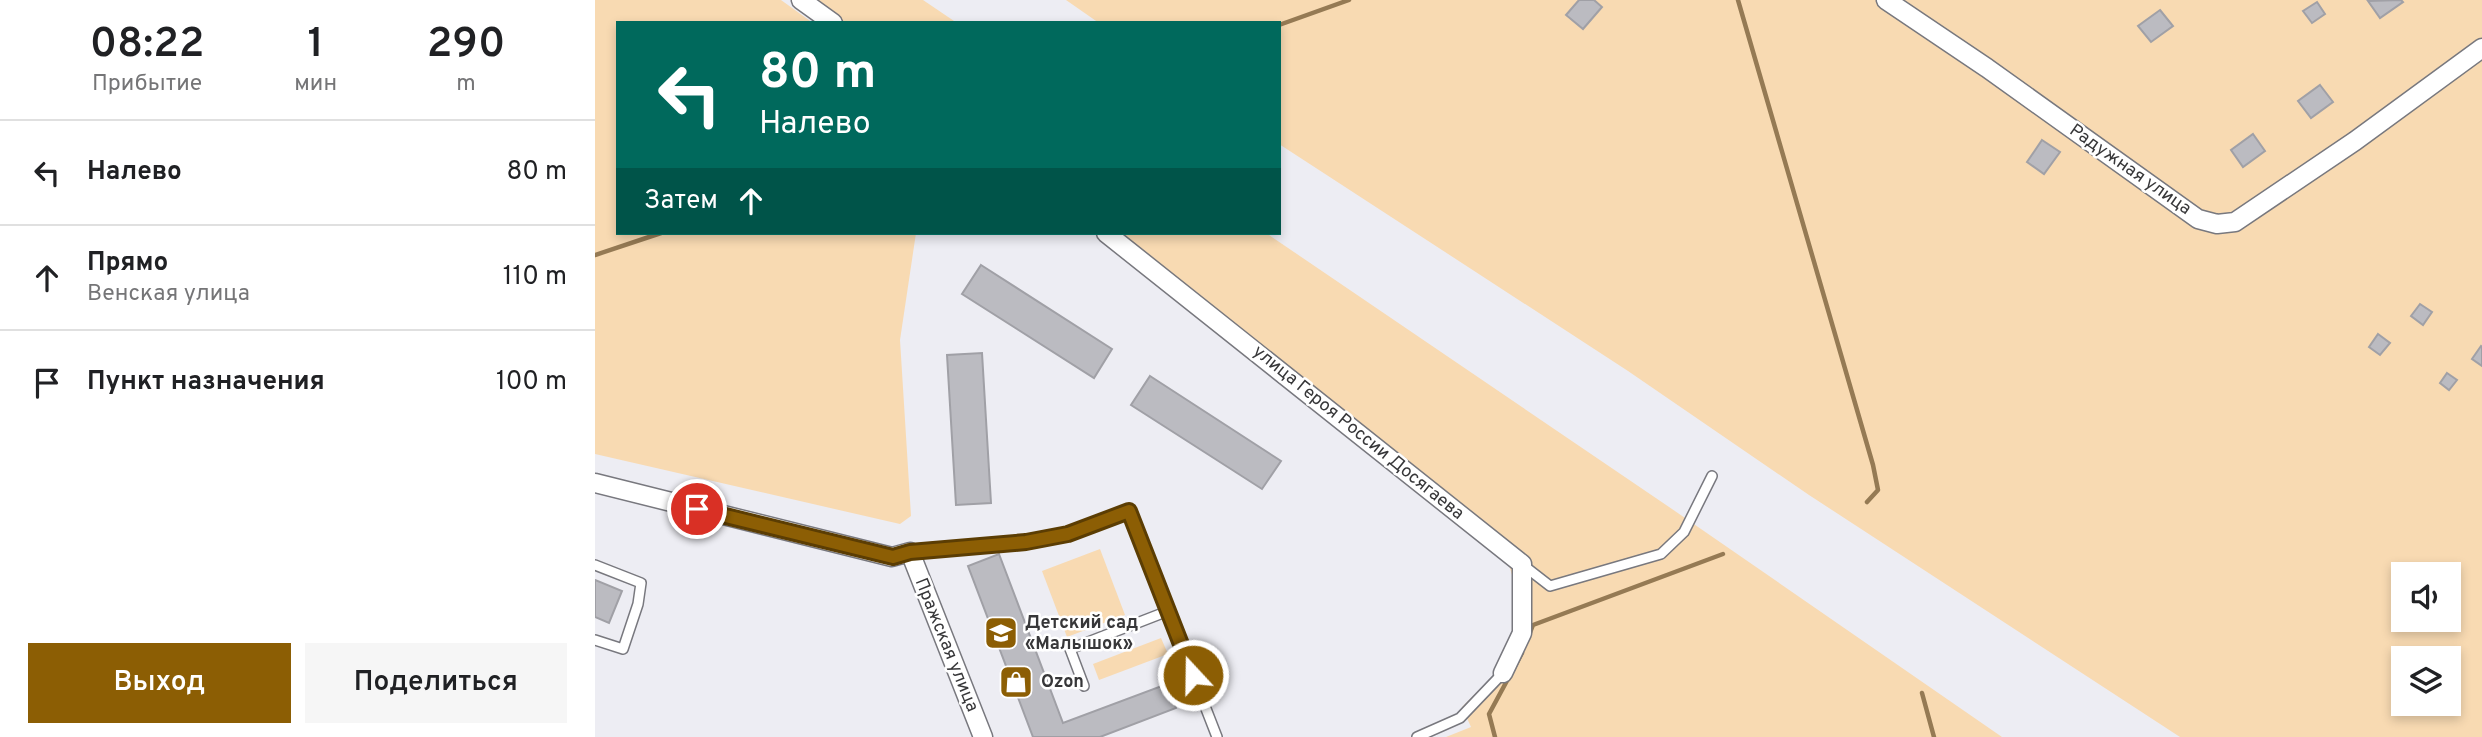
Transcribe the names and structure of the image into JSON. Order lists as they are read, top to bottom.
{
  "streets": {
    "street": ["Радужная улица", "улица Героя России Досягаева", "Пражская улица"]
  },
  "places": {
    "school or university": ["Детский сад «Малышок»"],
    "shop": ["Ozon"]
  },
  "page": {
    "eta": [
      "08:22",
      "Прибытие",
      "1",
      "мин",
      "290",
      "m"
    ],
    "turn": ["80 m", "Налево"],
    "list": [
      {
        "name": "Налево",
        "value": "80 m"
      },
      {
        "name": "Прямо",
        "note": "Венская улица",
        "value": "110 m"
      },
      {
        "name": "Пункт назначения",
        "value": "100 m"
      }
    ],
    "then": "Затем",
    "buttons": ["Выход", "Поделиться"]
  }
}
